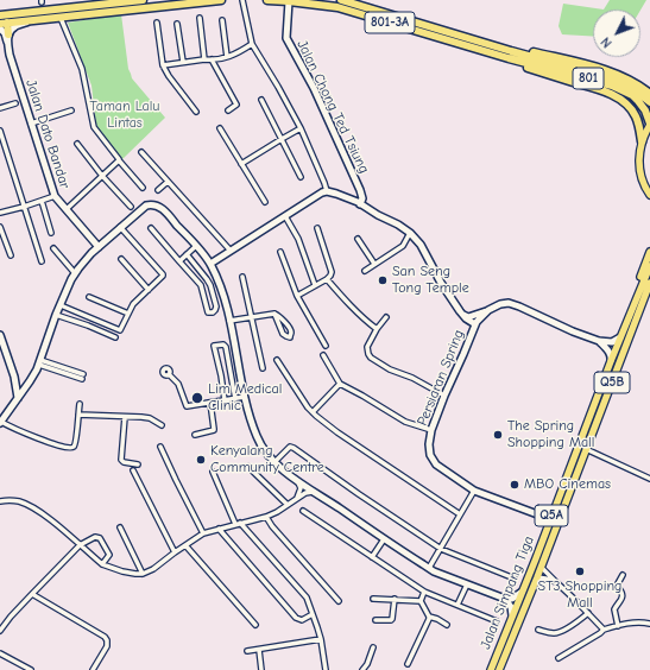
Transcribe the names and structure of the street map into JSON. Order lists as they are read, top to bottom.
{
  "streets": {
    "highway": ["801-3A", "801"],
    "main road": ["Q5B", "Q5A", "Jalan Simpang Tiga"],
    "street": ["Jalan Chong Ted Tsiung", "Jalan Dato Bandar", "Persiaran Spring"]
  },
  "crossings": [
    ["801-3A", "801"],
    ["801-3A", "Jalan Chong Ted Tsiung"],
    ["Q5B", "Q5A"],
    ["Q5B", "Jalan Simpang Tiga"],
    ["Q5A", "Jalan Simpang Tiga"]
  ],
  "parks": ["Taman Lalu Lintas"],
  "places": [
    "San Seng Tong Temple",
    "Lim Medical Clinic",
    "The Spring Shopping Mall",
    "Kenyalang Community Centre",
    "MBO Cinemas",
    "ST3 Shopping Mall"
  ],
  "north": "bottom left"
}
